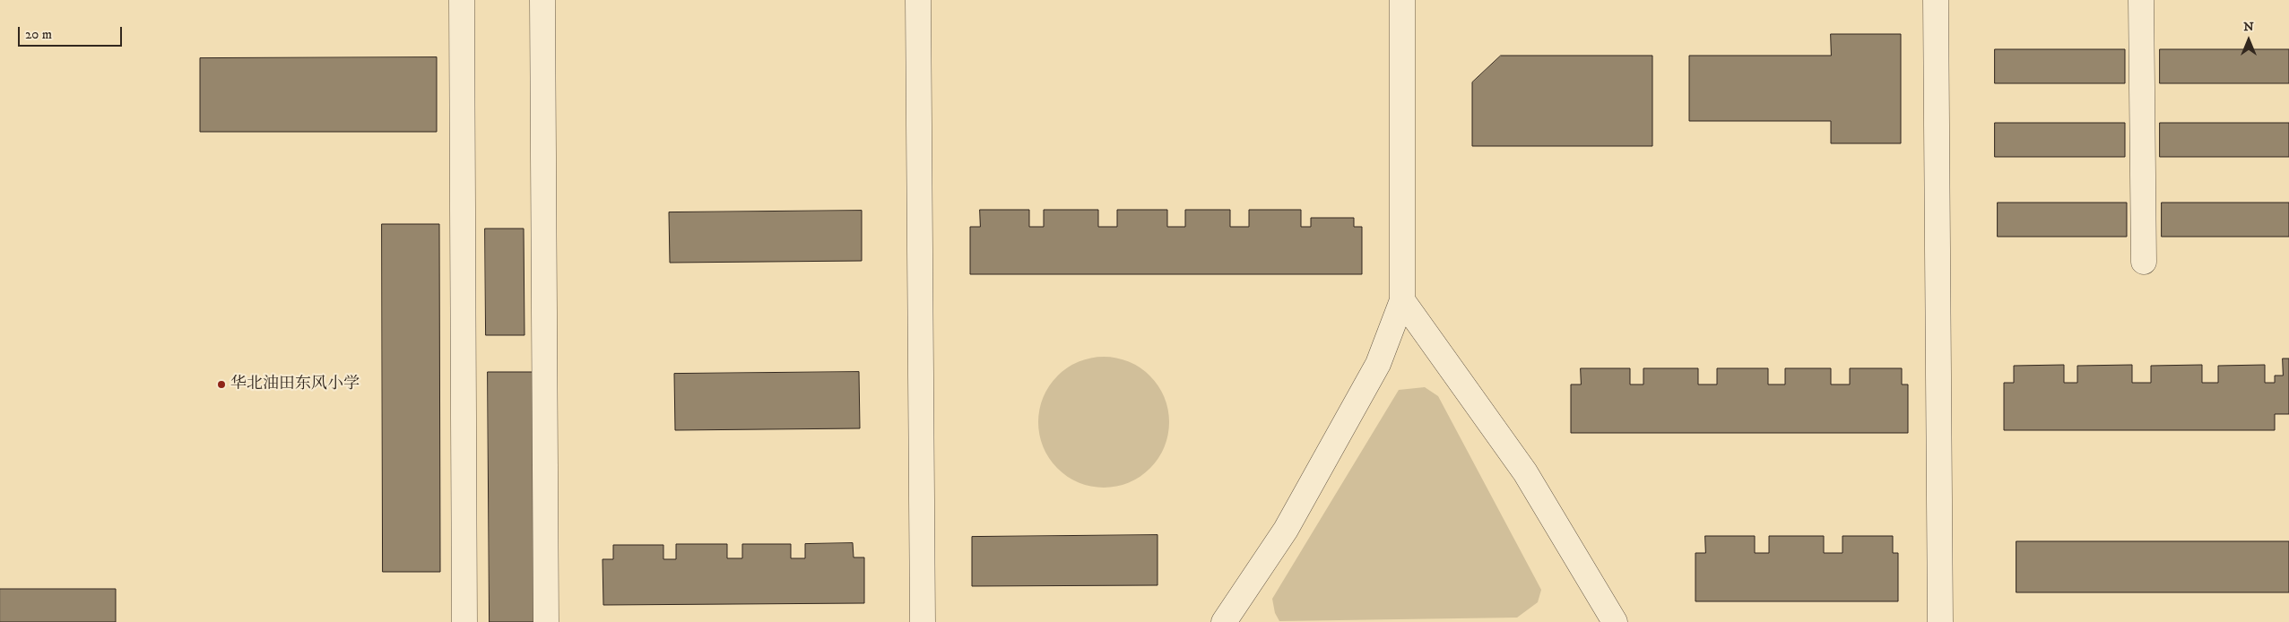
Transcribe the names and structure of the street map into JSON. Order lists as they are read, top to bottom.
{
  "places": ["华北油田东风小学"],
  "scale_bar": "20 m",
  "north": "top"
}
